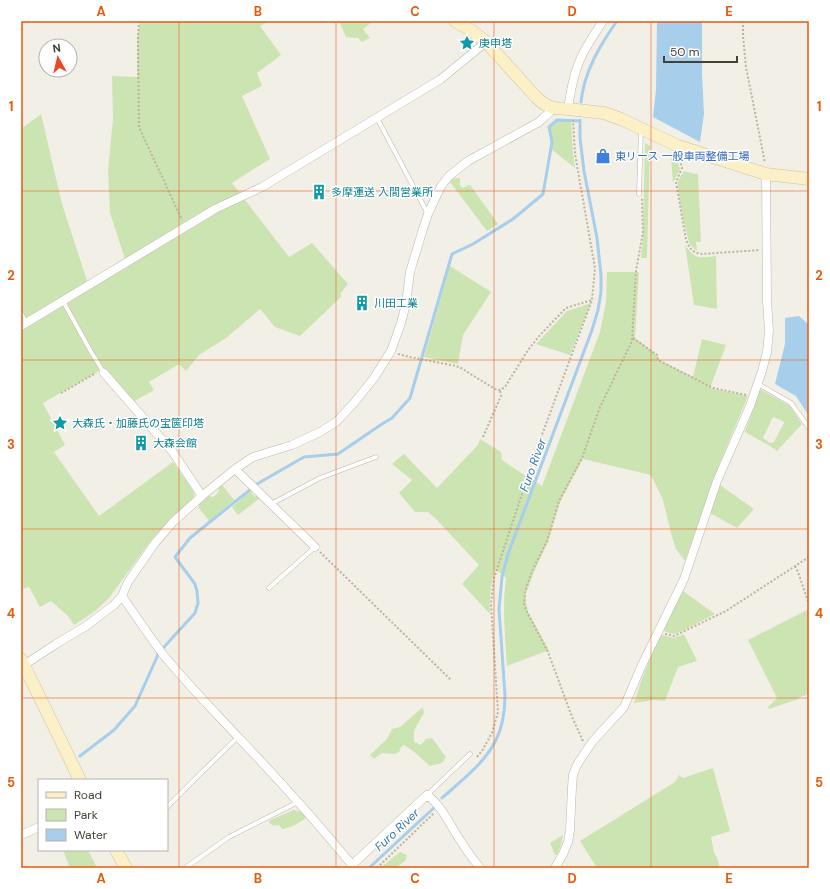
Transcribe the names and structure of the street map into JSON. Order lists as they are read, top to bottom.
{
  "water": ["Furo River"],
  "places": {
    "place": ["庚申塔", "大森氏・加藤氏の宝篋印塔"],
    "shop": ["東リース 一般車両整備工場"],
    "building": ["多摩運送 入間営業所", "川田工業", "大森会館"]
  },
  "legend": ["Road", "Park", "Water"],
  "scale_bar": "50 m",
  "north": "top",
  "grid": {
    "columns": [
      "A",
      "B",
      "C",
      "D",
      "E"
    ],
    "rows": [
      "1",
      "2",
      "3",
      "4",
      "5"
    ]
  }
}
